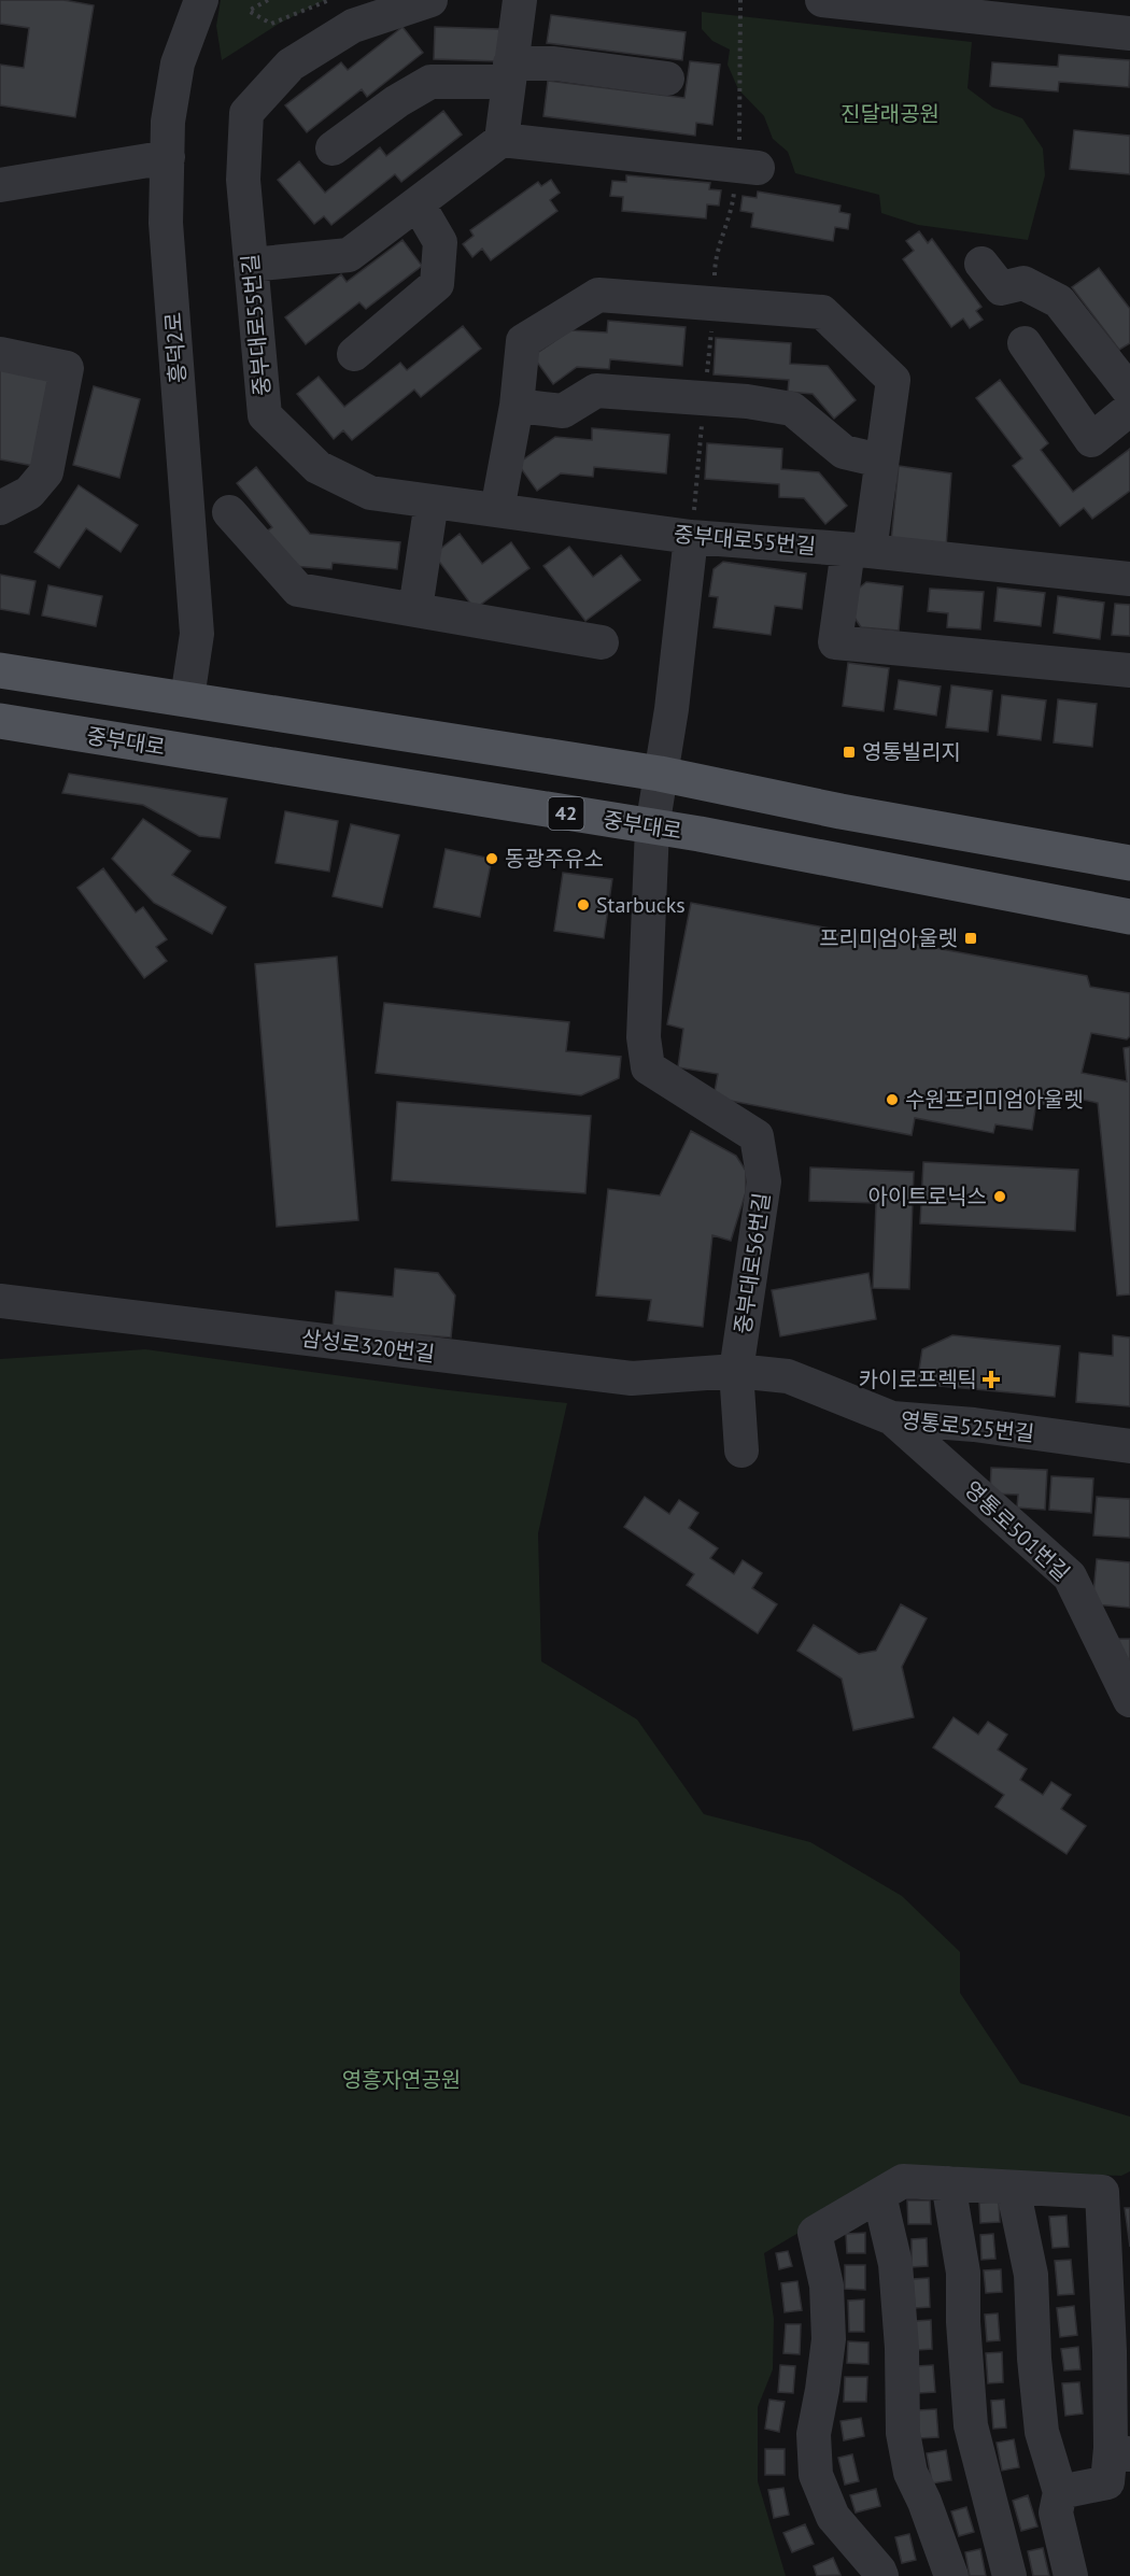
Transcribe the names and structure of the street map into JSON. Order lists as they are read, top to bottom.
{
  "streets": {
    "main road": ["중부대로", "42"],
    "street": [
      "중부대로55번길",
      "흥덕2로",
      "중부대로56번길",
      "삼성로320번길",
      "영통로525번길",
      "영통로501번길"
    ]
  },
  "crossings": [
    ["중부대로55번길", "중부대로56번길"],
    ["중부대로", "중부대로56번길"],
    ["중부대로56번길", "삼성로320번길"],
    ["중부대로56번길", "영통로525번길"],
    ["삼성로320번길", "영통로525번길"],
    ["영통로525번길", "영통로501번길"]
  ],
  "parks": ["진달래공원", "영흥자연공원"],
  "places": {
    "transit": ["영통빌리지", "프리미엄아울렛"],
    "other": [
      "동광주유소",
      "Starbucks",
      "수원프리미엄아울렛",
      "아이트로닉스"
    ],
    "health": ["카이로프렉틱"]
  }
}
